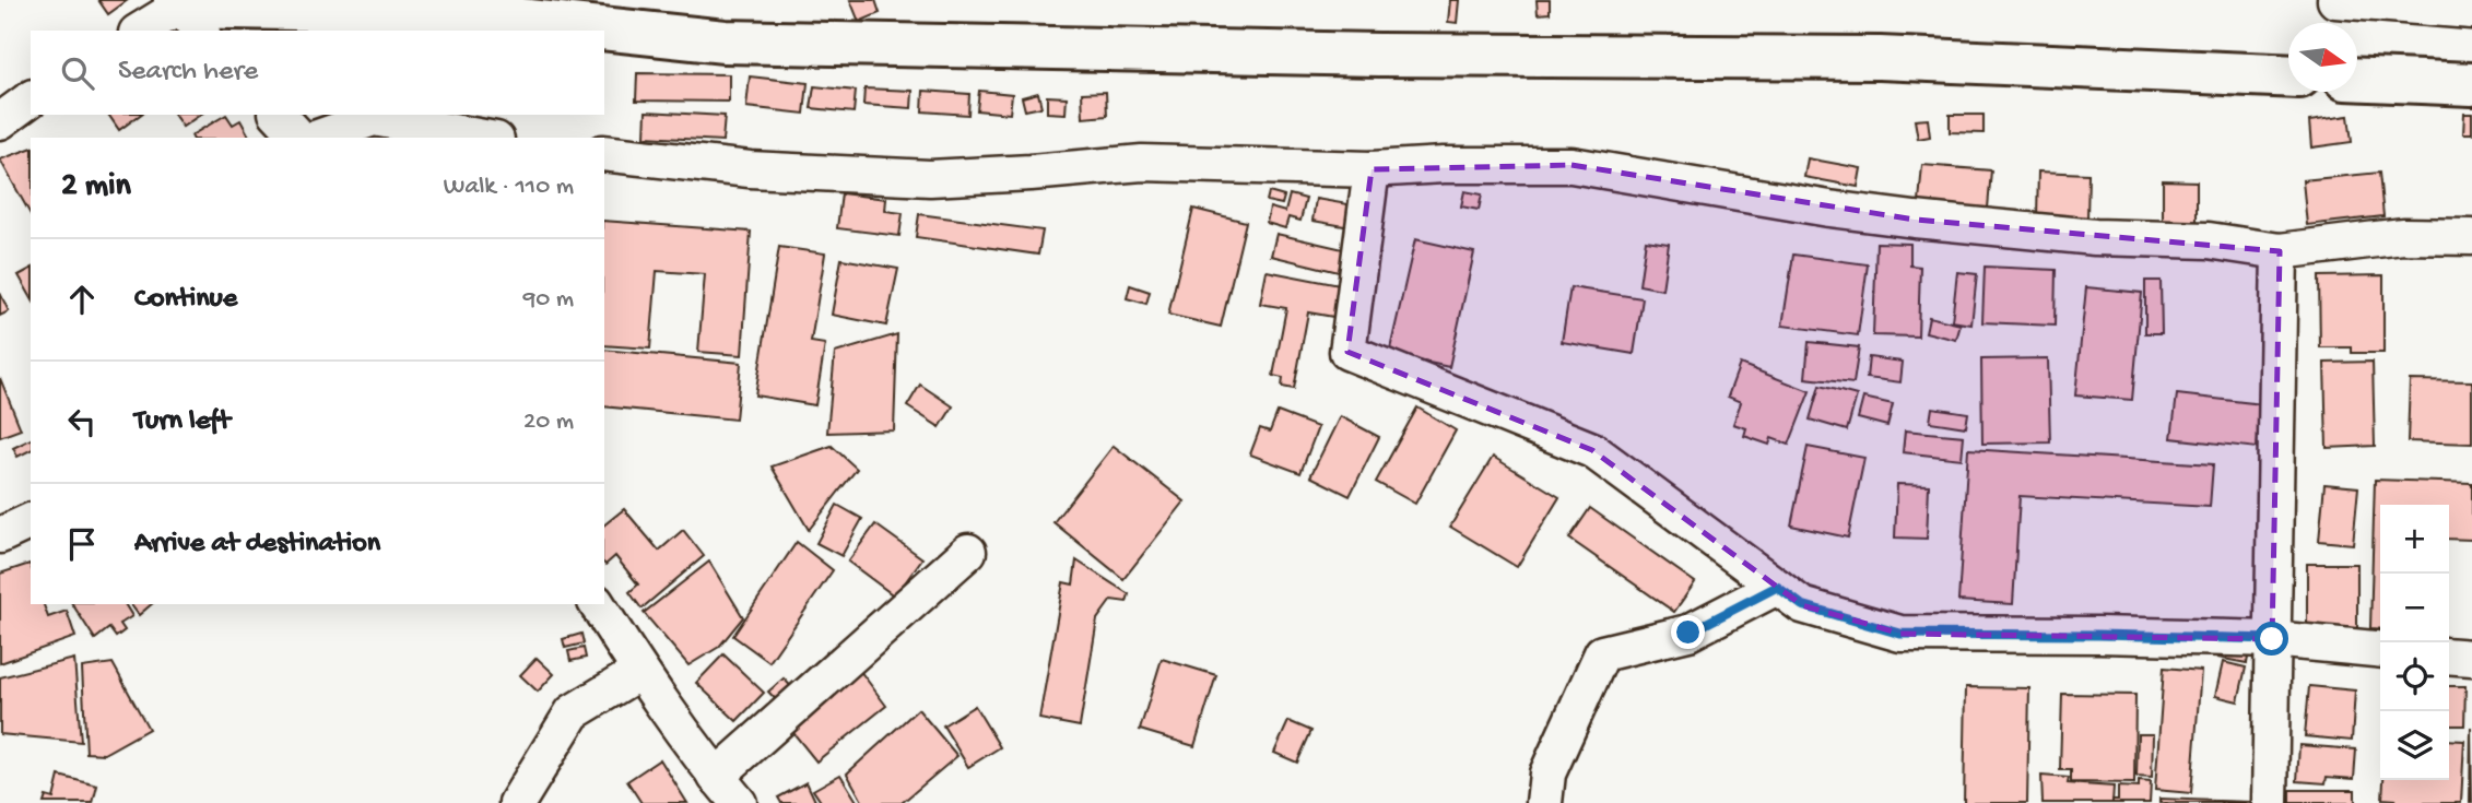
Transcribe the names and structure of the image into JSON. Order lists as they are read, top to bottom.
{
  "north": "right",
  "page": {
    "search": "Search here",
    "heading": ["2 min", "Walk · 110 m"],
    "list": [
      ["Continue", "90 m"],
      ["Turn left", "20 m"],
      "Arrive at destination"
    ],
    "map_buttons": ["+", "−"]
  }
}
